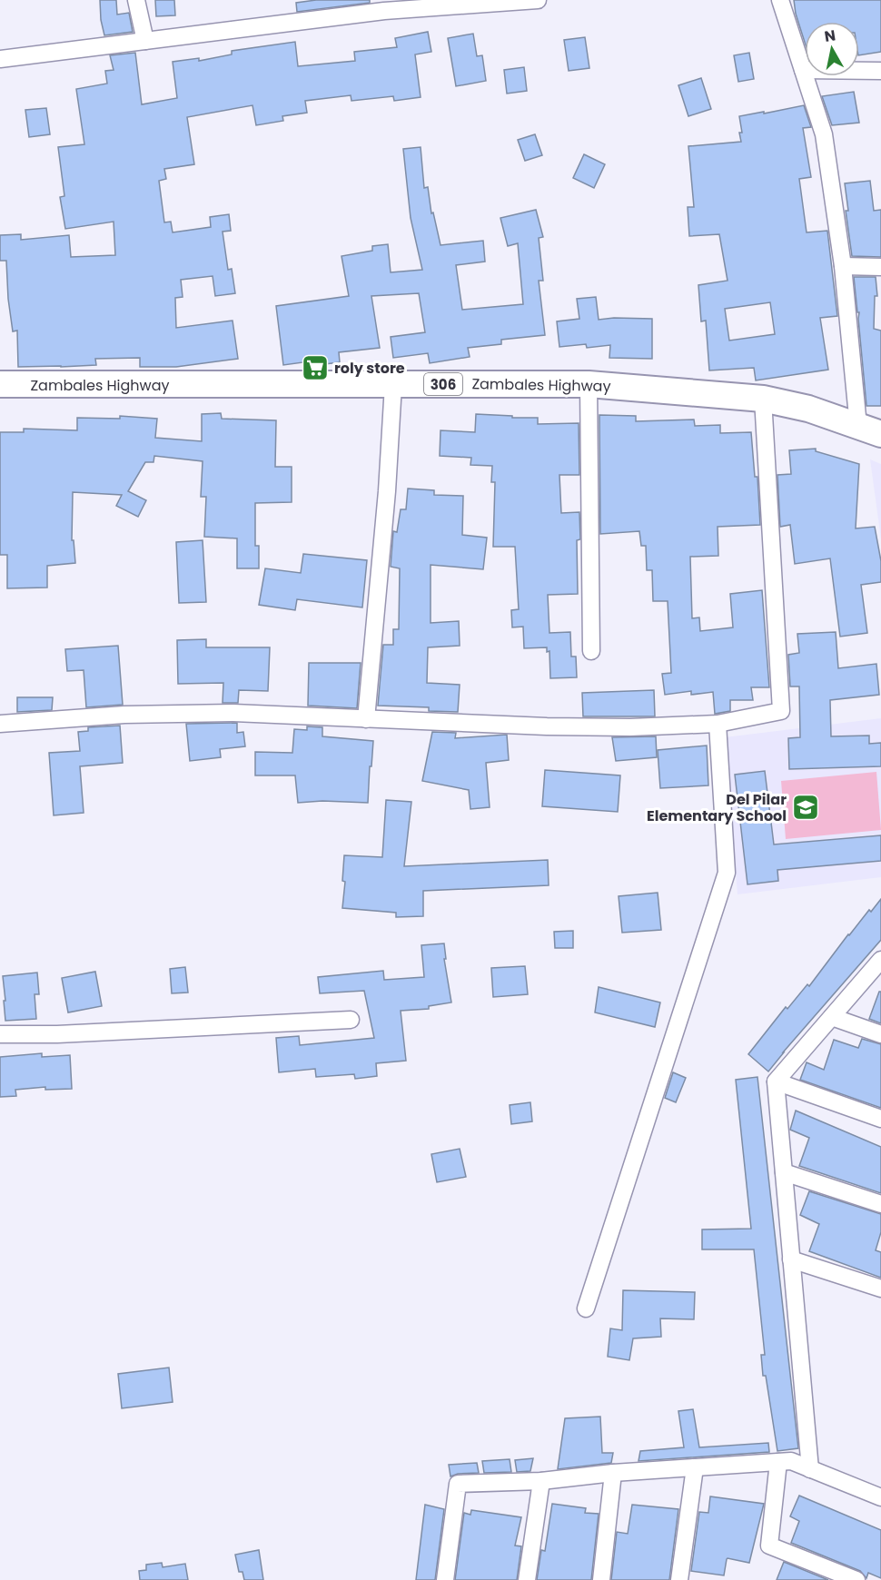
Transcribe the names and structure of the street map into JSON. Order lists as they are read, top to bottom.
{
  "streets": {
    "main road": ["306", "Zambales Highway"]
  },
  "places": {
    "supermarket": ["roly store"],
    "school or university": ["Del Pilar Elementary School"]
  },
  "north": "top"
}
